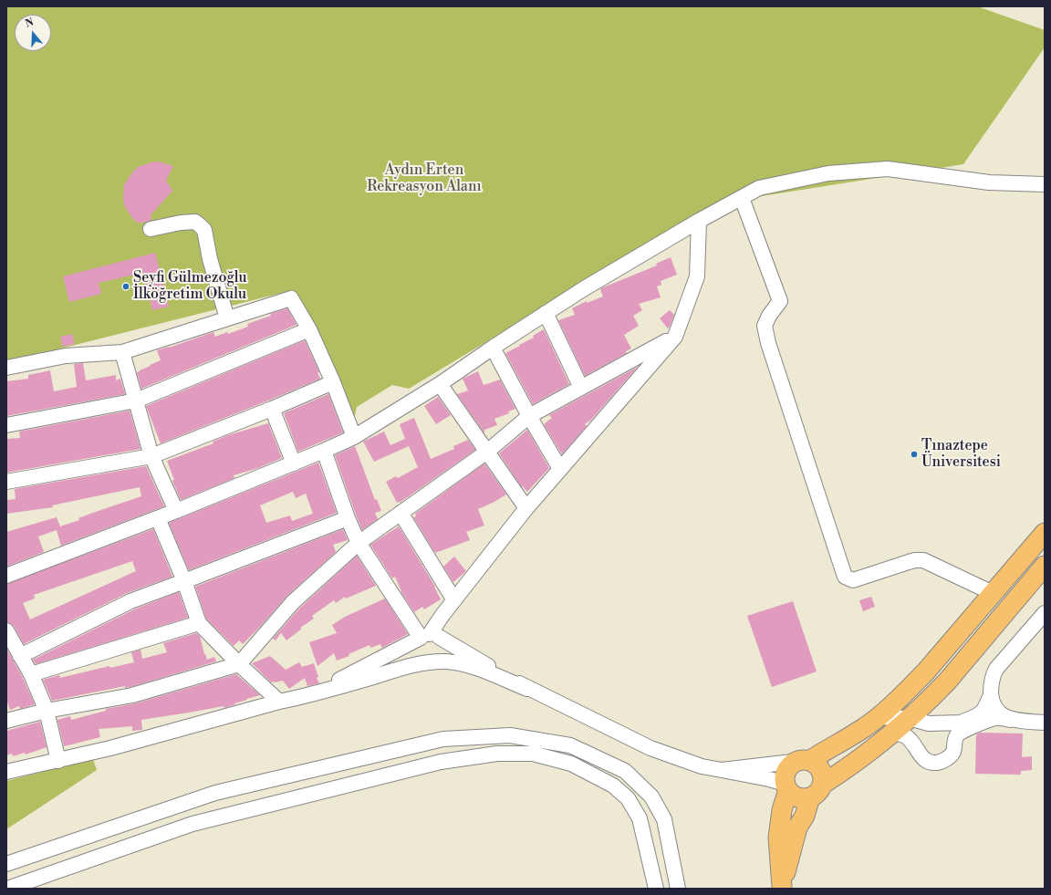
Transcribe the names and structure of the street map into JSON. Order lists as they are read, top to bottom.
{
  "parks": ["Aydın Erten Rekreasyon Alanı"],
  "places": ["Seyfi Gülmezoğlu İlköğretim Okulu", "Tınaztepe Üniversitesi"],
  "north": "top"
}
